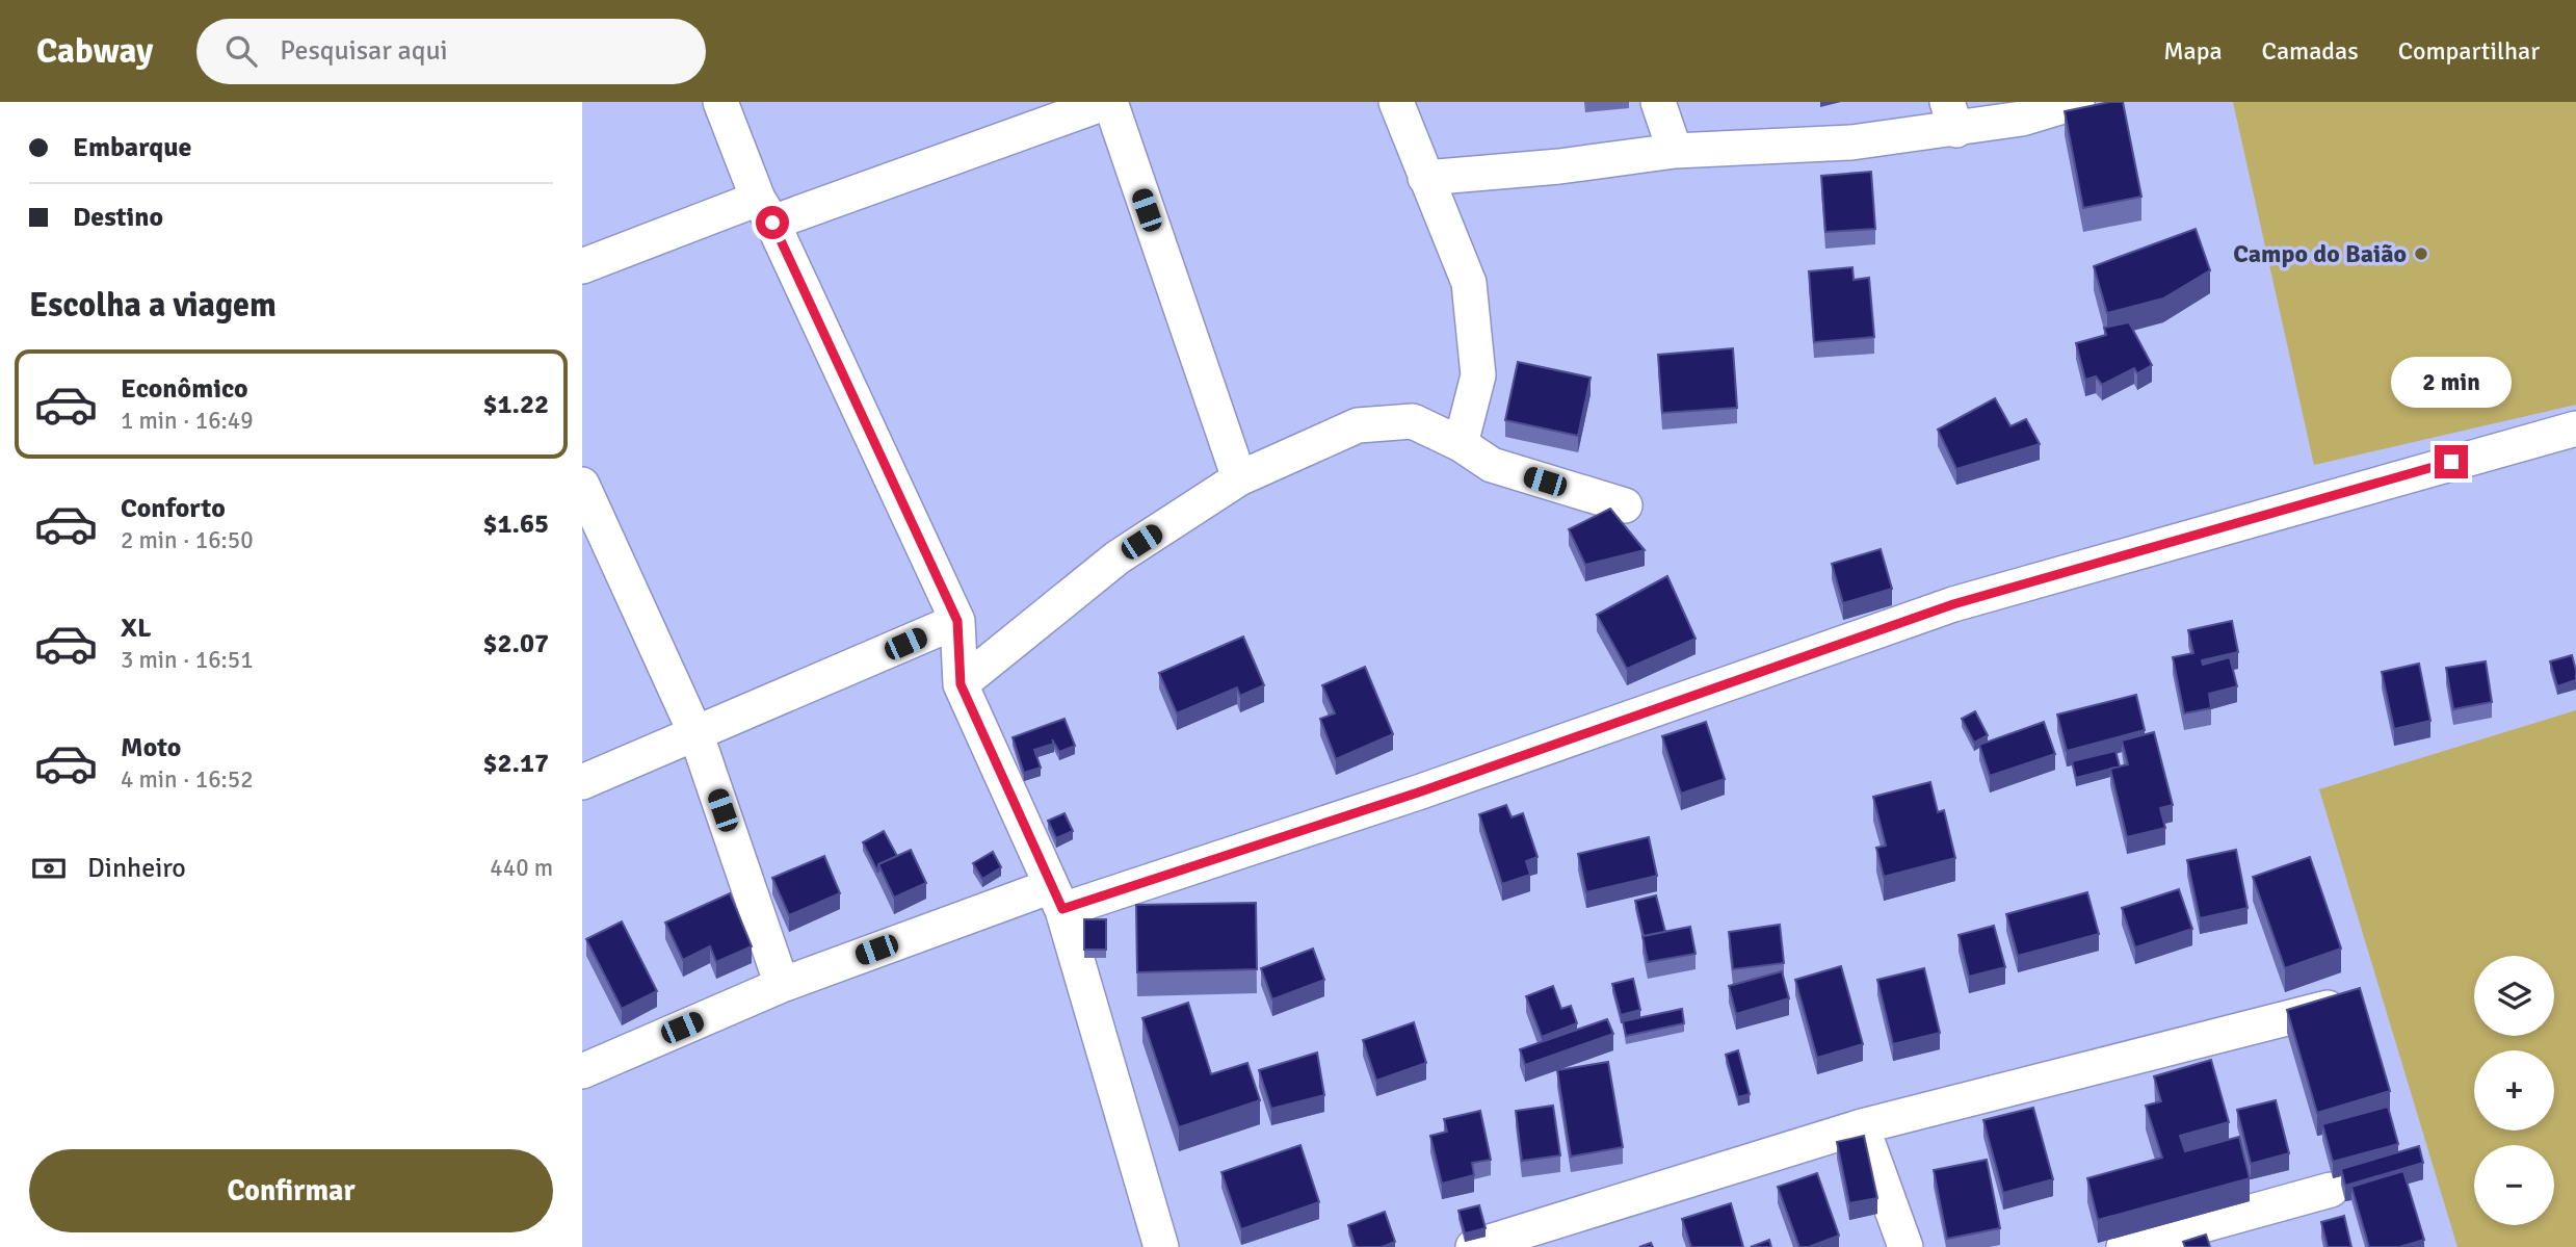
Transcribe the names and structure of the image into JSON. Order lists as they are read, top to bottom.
{
  "places": ["Campo do Baião"],
  "page": {
    "header": "Cabway",
    "search": "Pesquisar aqui",
    "nav": ["Mapa", "Camadas", "Compartilhar"],
    "banner": ["Embarque", "Destino"],
    "heading": "Escolha a viagem",
    "list": [
      {
        "name": "Econômico",
        "note": "1 min · 16:49",
        "value": "$1.22"
      },
      {
        "name": "Conforto",
        "note": "2 min · 16:50",
        "value": "$1.65"
      },
      {
        "name": "XL",
        "note": "3 min · 16:51",
        "value": "$2.07"
      },
      {
        "name": "Moto",
        "note": "4 min · 16:52",
        "value": "$2.17"
      }
    ],
    "bubble": "2 min",
    "pay": ["Dinheiro", "440 m"],
    "map_buttons": ["+", "−"],
    "buttons": "Confirmar"
  }
}
